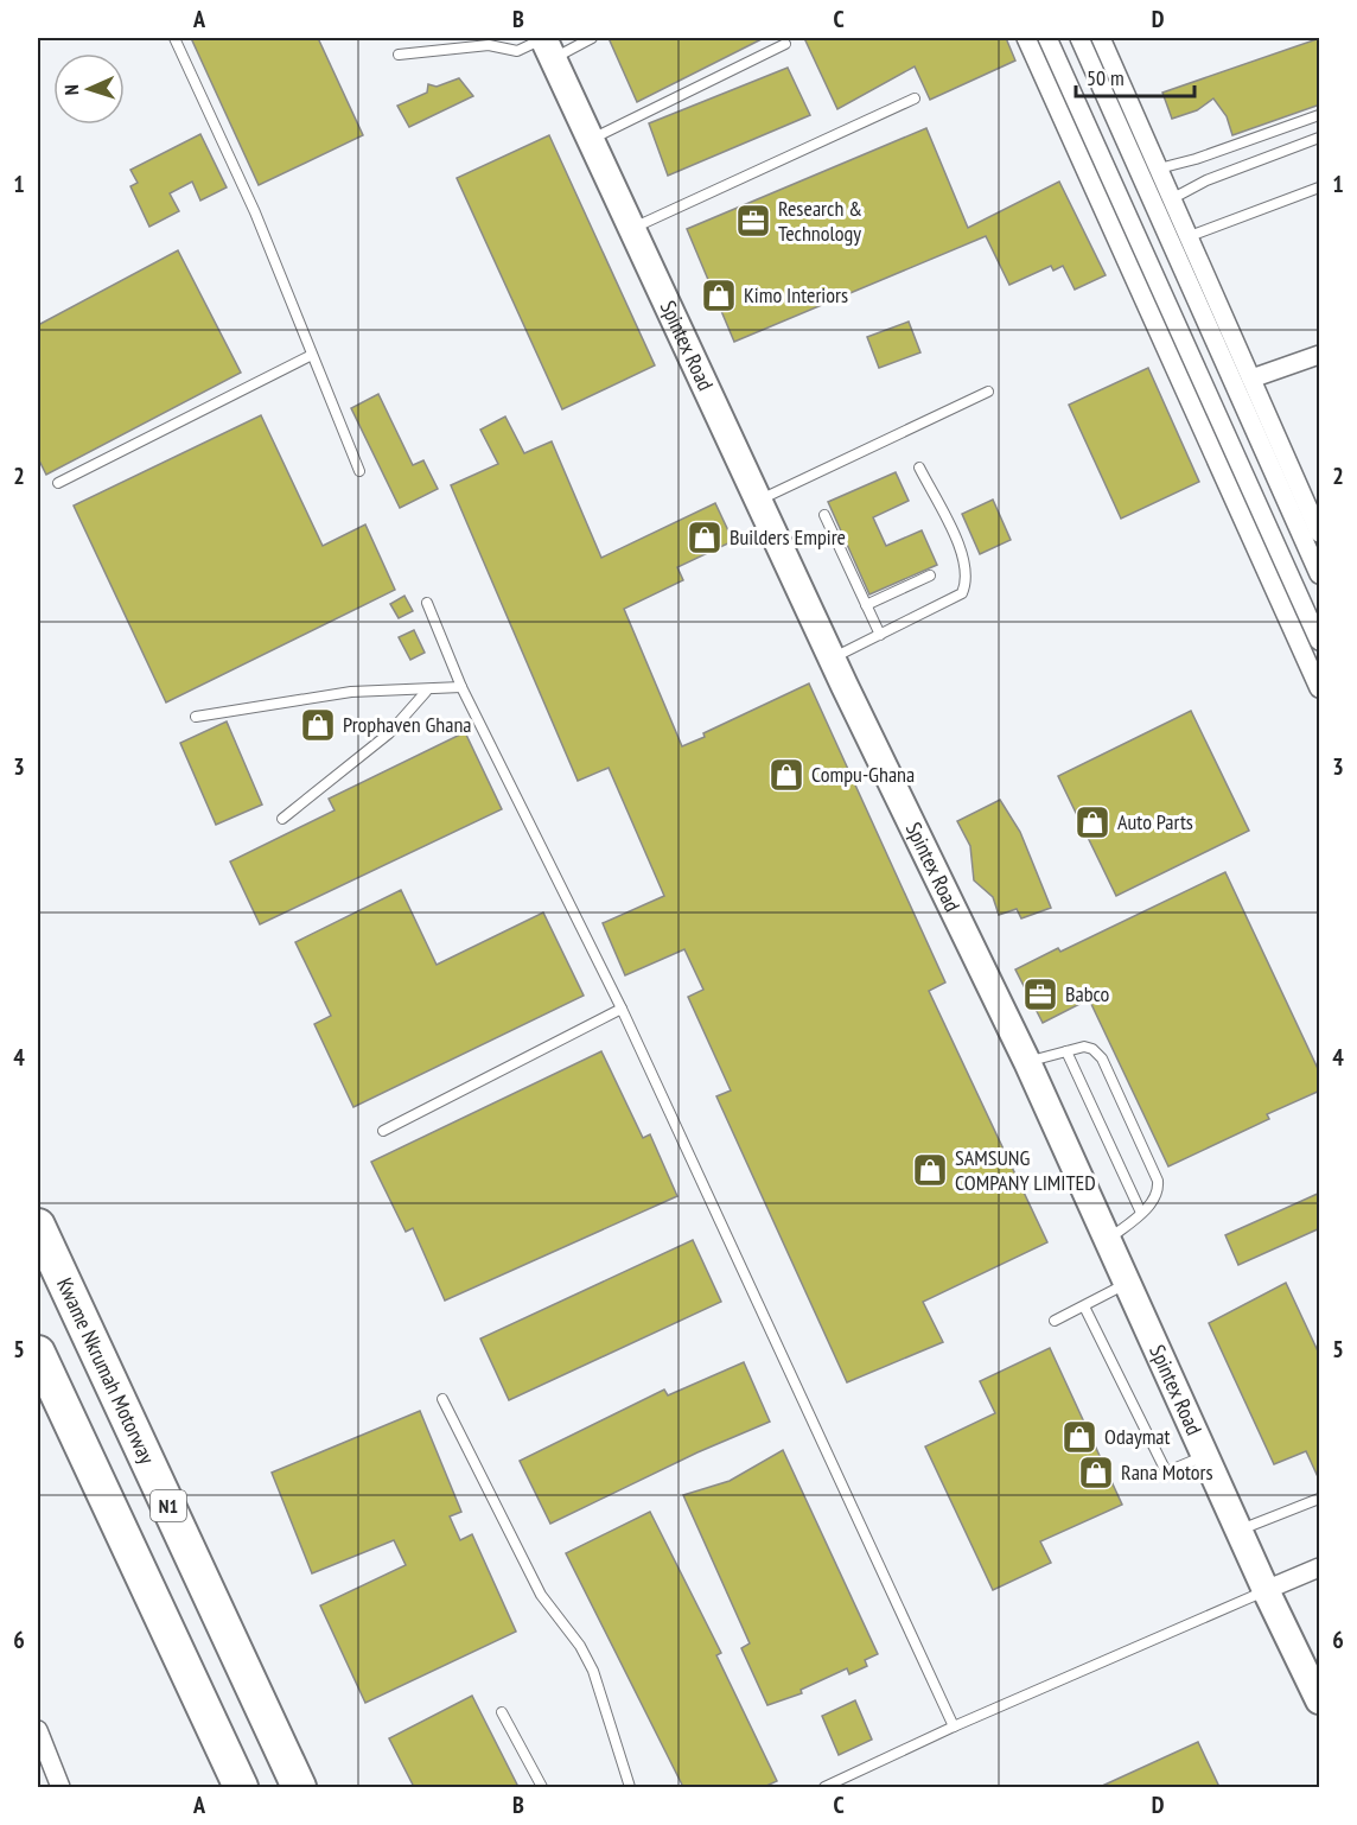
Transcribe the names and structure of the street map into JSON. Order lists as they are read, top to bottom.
{
  "streets": {
    "highway": ["Kwame Nkrumah Motorway", "N1"],
    "main road": ["Spintex Road"]
  },
  "places": {
    "office": ["Research & Technology", "Babco"],
    "shop": [
      "Kimo Interiors",
      "Builders Empire",
      "Prophaven Ghana",
      "Compu-Ghana",
      "Auto Parts",
      "SAMSUNG COMPANY LIMITED",
      "Odaymat",
      "Rana Motors"
    ]
  },
  "scale_bar": "50 m",
  "north": "left",
  "grid": {
    "columns": [
      "A",
      "B",
      "C",
      "D"
    ],
    "rows": [
      "1",
      "2",
      "3",
      "4",
      "5",
      "6"
    ]
  }
}
